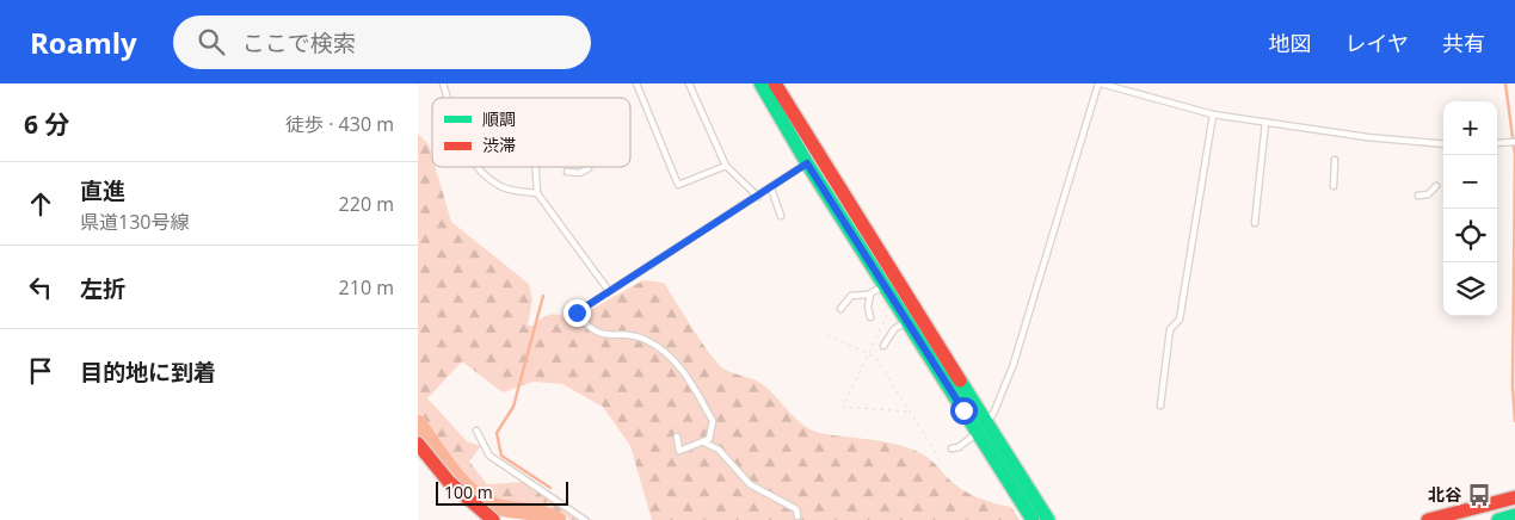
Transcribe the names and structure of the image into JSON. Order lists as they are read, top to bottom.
{
  "places": {
    "bus stop": ["北谷"]
  },
  "legend": ["順調", "渋滞"],
  "scale_bar": "100 m",
  "page": {
    "header": "Roamly",
    "search": "ここで検索",
    "nav": ["地図", "レイヤ", "共有"],
    "heading": ["6 分", "徒歩 · 430 m"],
    "map_buttons": ["+", "−"],
    "list": [
      ["直進", "県道130号線", "220 m"],
      ["左折", "210 m"],
      "目的地に到着"
    ],
    "scale": "100 m"
  }
}
